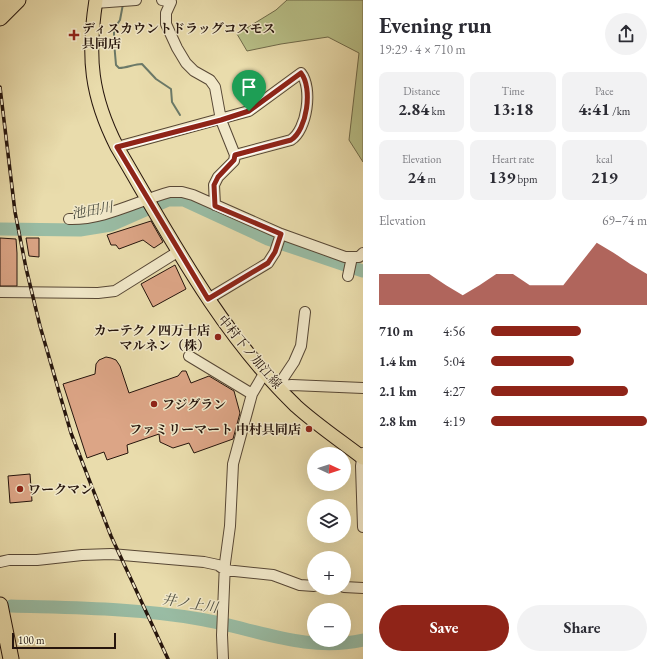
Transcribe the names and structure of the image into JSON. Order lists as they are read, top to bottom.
{
  "streets": {
    "main road": ["中村下ノ加江線"]
  },
  "water": ["池田川", "井ノ上川"],
  "places": {
    "health": ["ディスカウントドラッグコスモス 具同店"],
    "other": [
      "カーテクノ四万十店 マルネン（株）",
      "フジグラン",
      "ファミリーマート 中村具同店",
      "ワークマン"
    ]
  },
  "scale_bar": "100 m",
  "north": "right",
  "page": {
    "heading": ["Evening run", "19:29 · 4 × 710 m"],
    "stats": [
      ["Distance", "2.84 km"],
      ["Time", "13:18"],
      ["Pace", "4:41 /km"],
      ["Elevation", "24 m"],
      ["Heart rate", "139 bpm"],
      ["kcal", "219"]
    ],
    "chart": ["Elevation", "69–74 m"],
    "list": [
      {
        "name": "710 m",
        "note": "4:56"
      },
      {
        "name": "1.4 km",
        "note": "5:04"
      },
      {
        "name": "2.1 km",
        "note": "4:27"
      },
      {
        "name": "2.8 km",
        "note": "4:19"
      }
    ],
    "map_buttons": ["+", "−"],
    "buttons": ["Save", "Share"],
    "scale": "100 m"
  }
}
